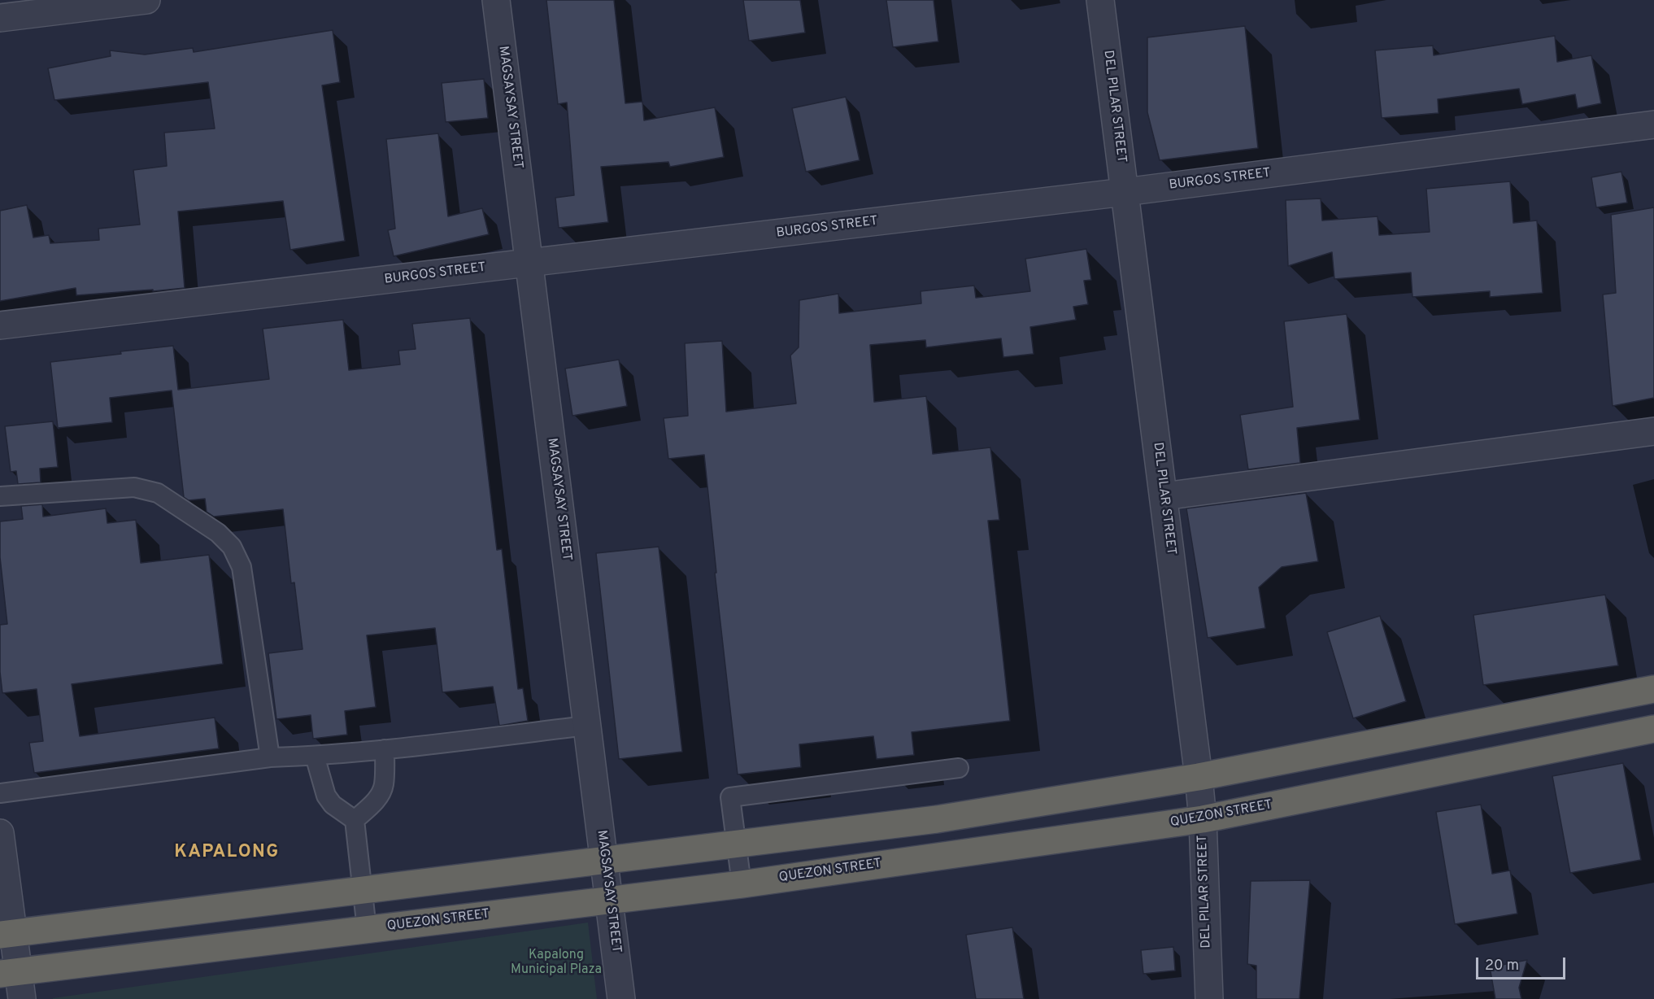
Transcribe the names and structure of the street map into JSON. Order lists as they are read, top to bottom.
{
  "streets": {
    "highway": ["QUEZON STREET"],
    "street": ["DEL PILAR STREET", "MAGSAYSAY STREET", "BURGOS STREET"]
  },
  "crossings": [
    ["DEL PILAR STREET", "BURGOS STREET"],
    ["DEL PILAR STREET", "QUEZON STREET"],
    ["MAGSAYSAY STREET", "BURGOS STREET"],
    ["MAGSAYSAY STREET", "QUEZON STREET"]
  ],
  "districts": ["KAPALONG"],
  "parks": ["Kapalong Municipal Plaza"],
  "scale_bar": "20 m"
}
